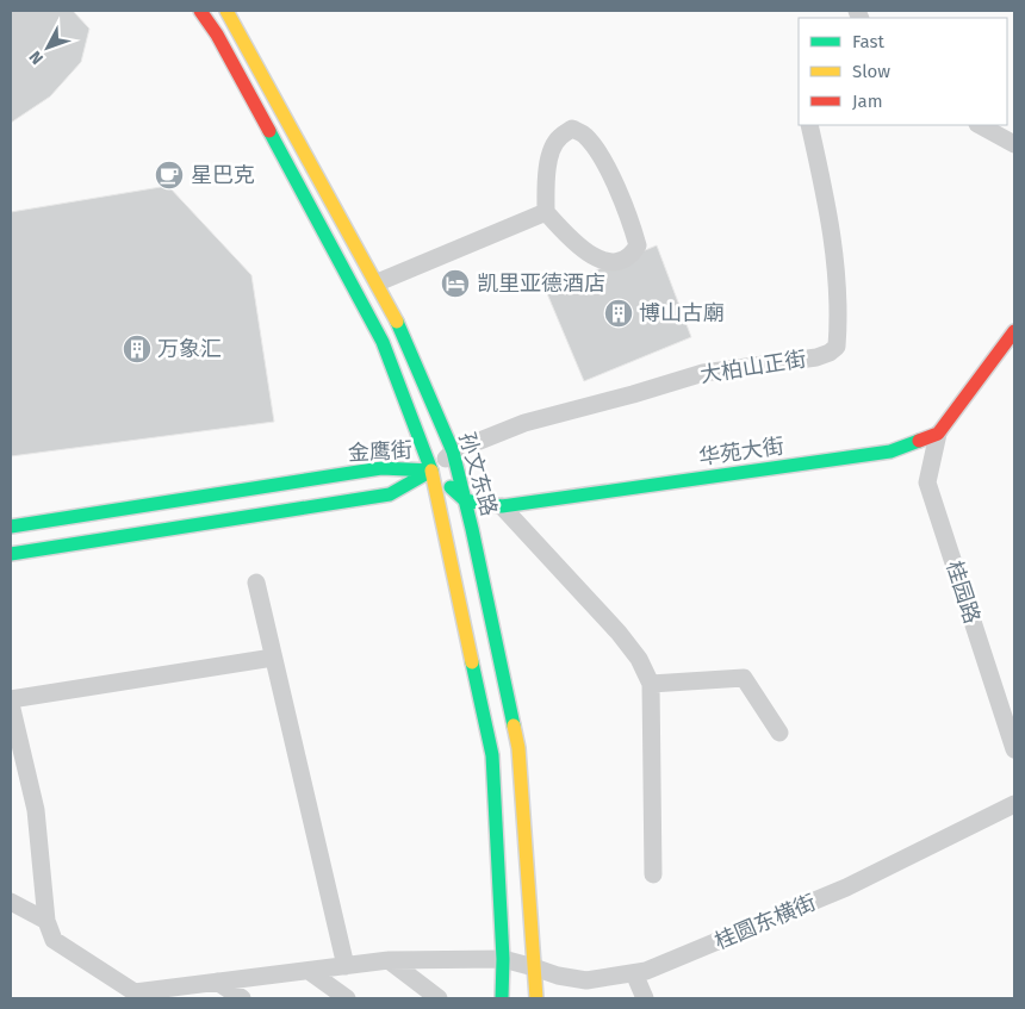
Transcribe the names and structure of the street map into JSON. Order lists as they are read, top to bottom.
{
  "streets": {
    "main road": ["金鹰街", "华苑大街", "孙文东路"],
    "street": ["大柏山正街", "桂园路", "桂圆东横街"]
  },
  "crossings": [
    ["大柏山正街", "金鹰街"],
    ["大柏山正街", "孙文东路"],
    ["金鹰街", "孙文东路"],
    ["华苑大街", "孙文东路"],
    ["华苑大街", "桂园路"],
    ["孙文东路", "桂圆东横街"]
  ],
  "places": {
    "cafe": ["星巴克"],
    "hotel": ["凯里亚德酒店"],
    "building": ["博山古廟", "万象汇"]
  },
  "legend": ["Fast", "Slow", "Jam"],
  "north": "bottom left"
}
